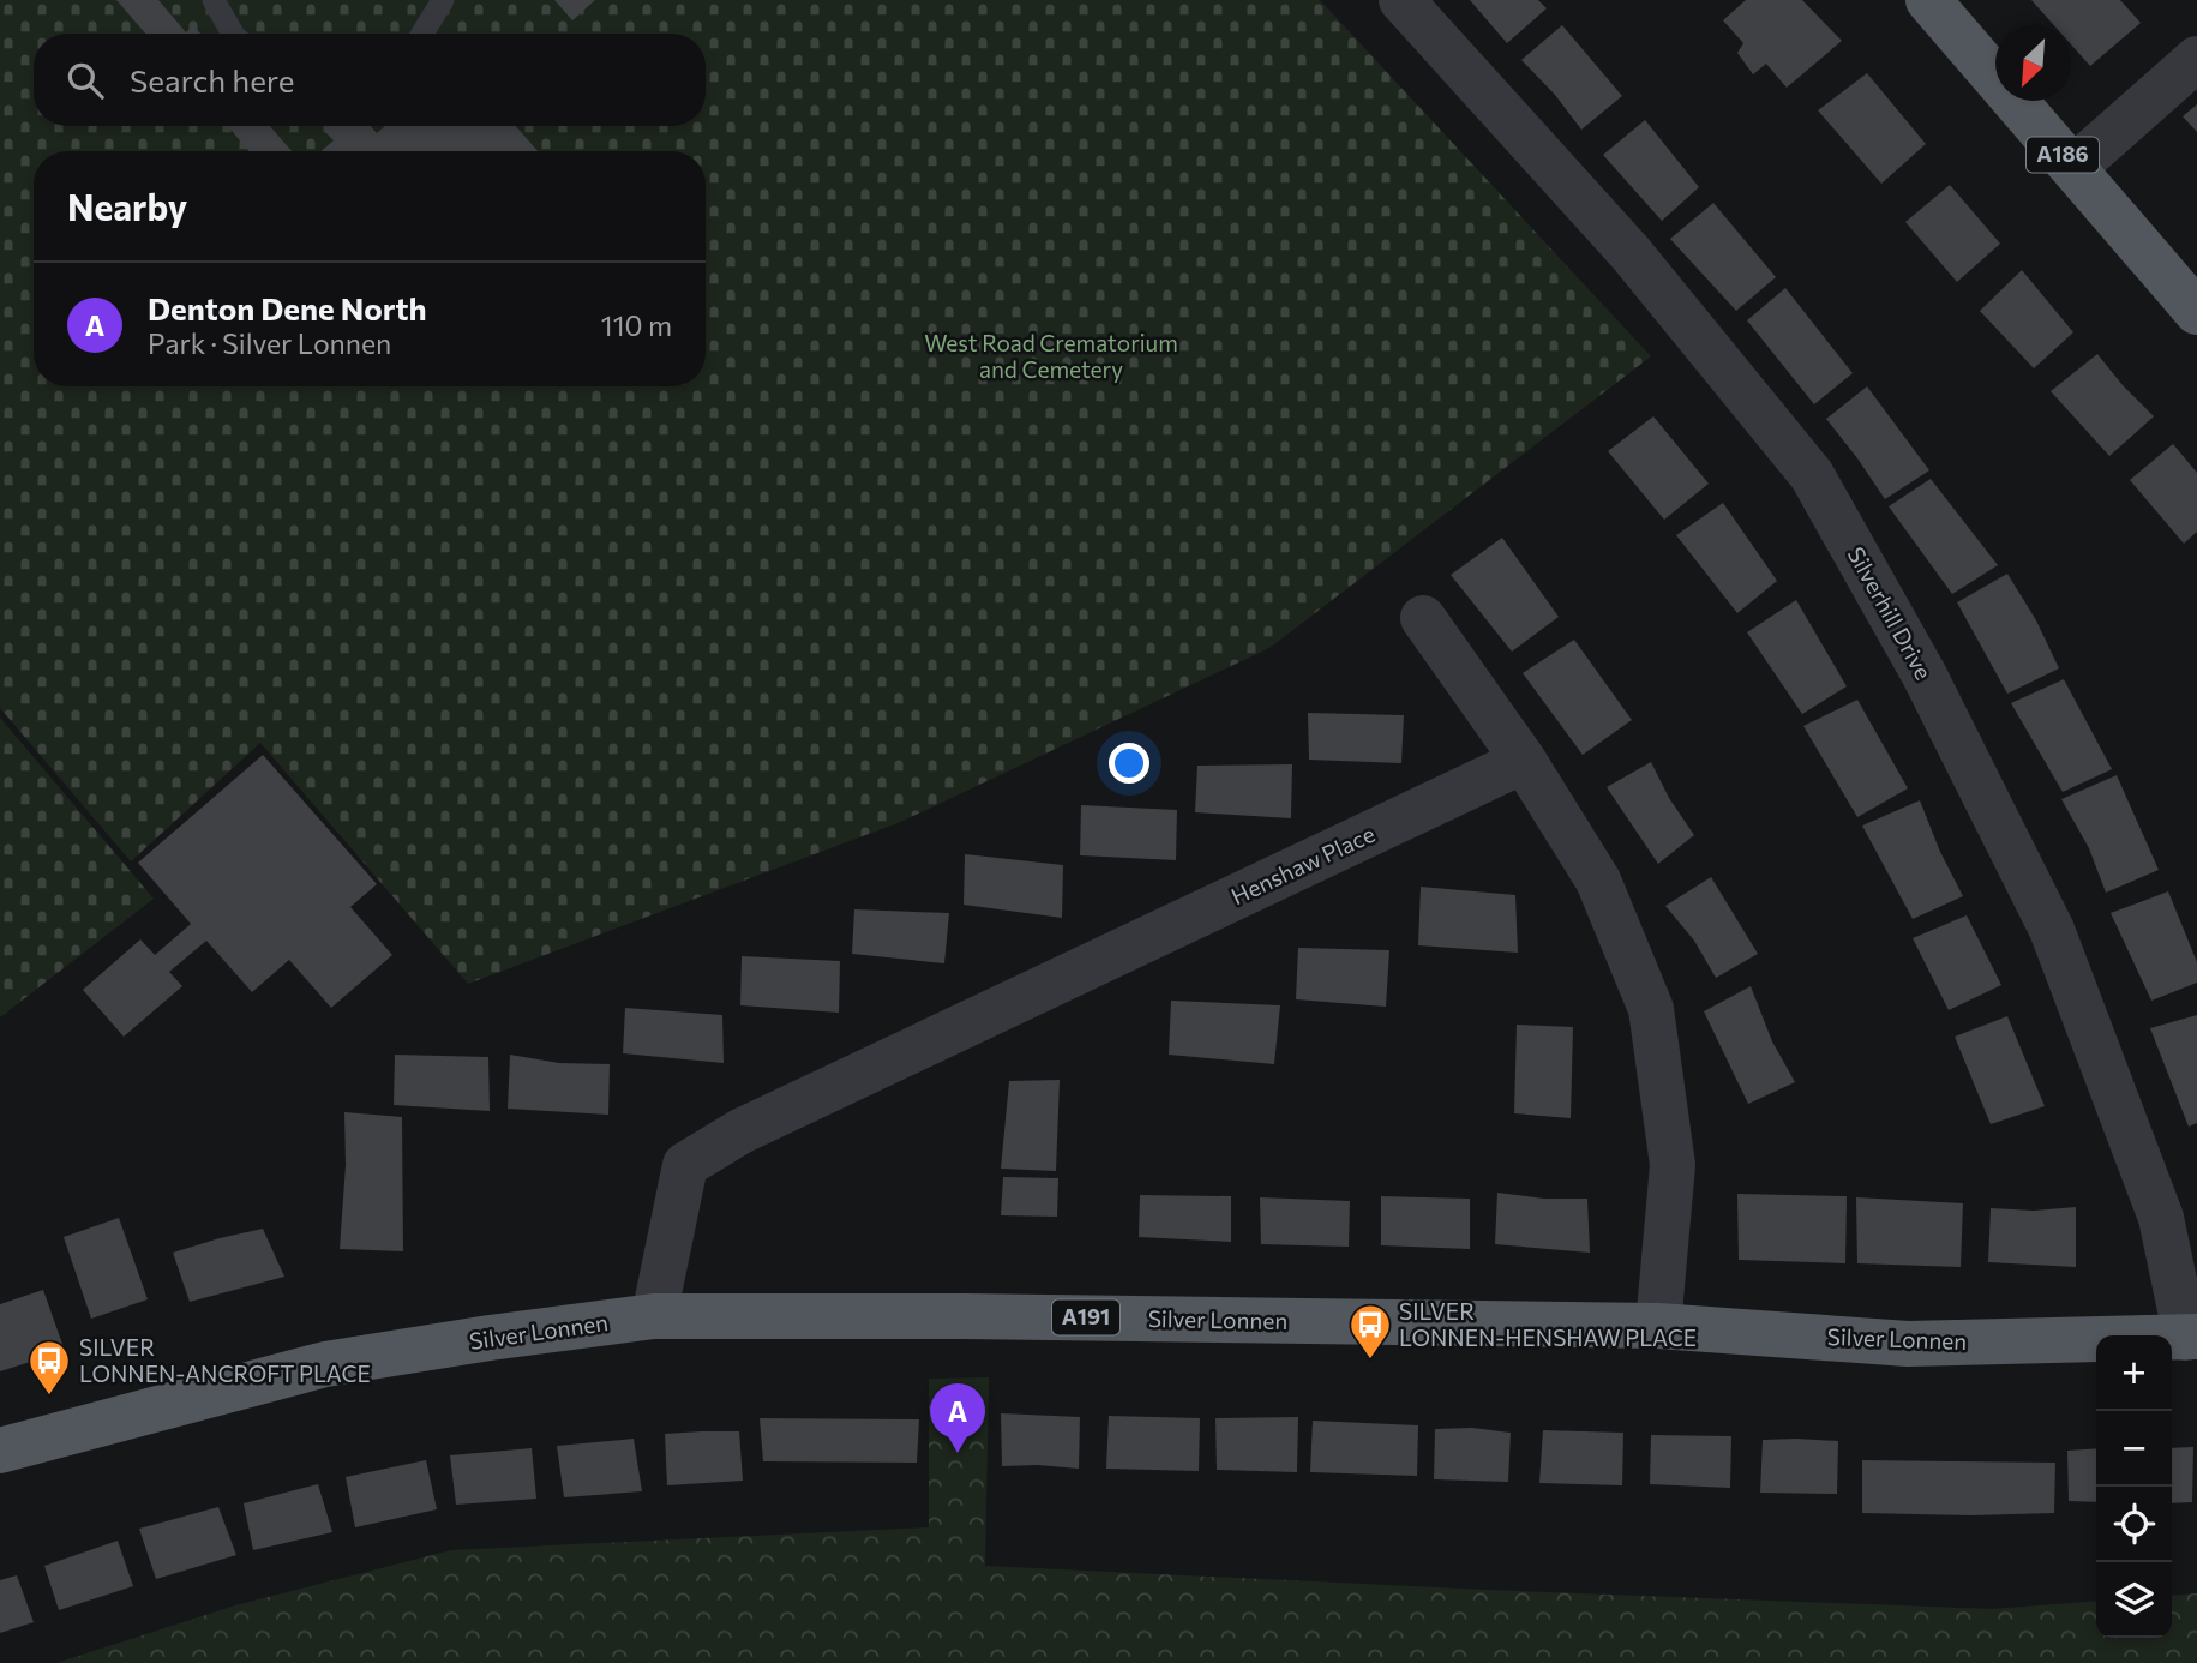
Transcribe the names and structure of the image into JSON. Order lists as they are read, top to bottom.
{
  "streets": {
    "main road": ["A186", "A191", "Silver Lonnen"],
    "street": ["Silverhill Drive", "Henshaw Place"]
  },
  "crossings": [
    ["Silverhill Drive", "Silver Lonnen"],
    ["Henshaw Place", "Silver Lonnen"]
  ],
  "parks": ["West Road Crematorium and Cemetery"],
  "places": {
    "bus stop": ["SILVER LONNEN-HENSHAW PLACE", "SILVER LONNEN-ANCROFT PLACE"]
  },
  "north": "bottom left",
  "page": {
    "search": "Search here",
    "heading": "Nearby",
    "list": [
      {
        "mark": "A",
        "name": "Denton Dene North",
        "note": "Park · Silver Lonnen",
        "value": "110 m"
      }
    ],
    "map_buttons": ["+", "−"],
    "pins": "A"
  }
}
